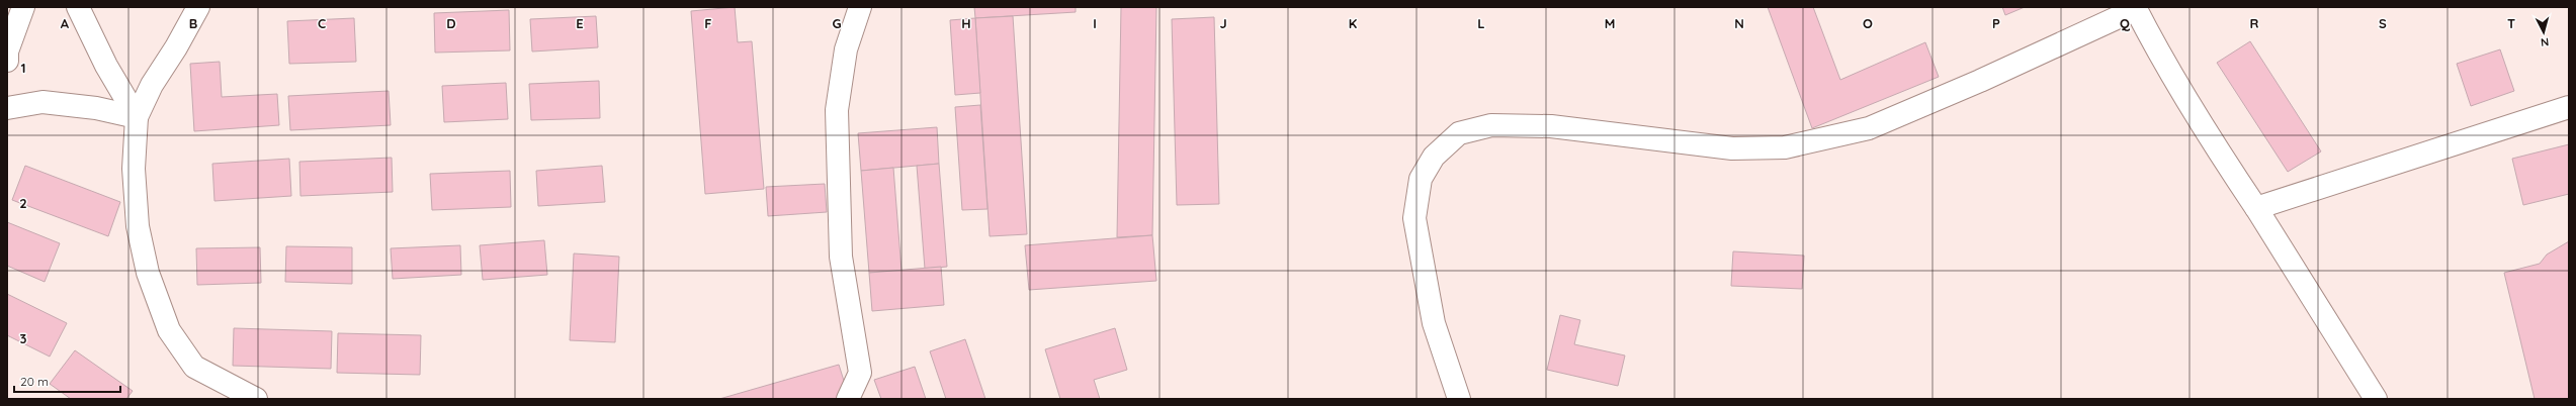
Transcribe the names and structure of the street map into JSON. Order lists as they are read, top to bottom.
{
  "scale_bar": "20 m",
  "north": "bottom",
  "grid": {
    "columns": [
      "A",
      "B",
      "C",
      "D",
      "E",
      "F",
      "G",
      "H",
      "I",
      "J",
      "K",
      "L",
      "M",
      "N",
      "O",
      "P",
      "Q",
      "R",
      "S",
      "T"
    ],
    "rows": ["1", "2", "3"]
  }
}
